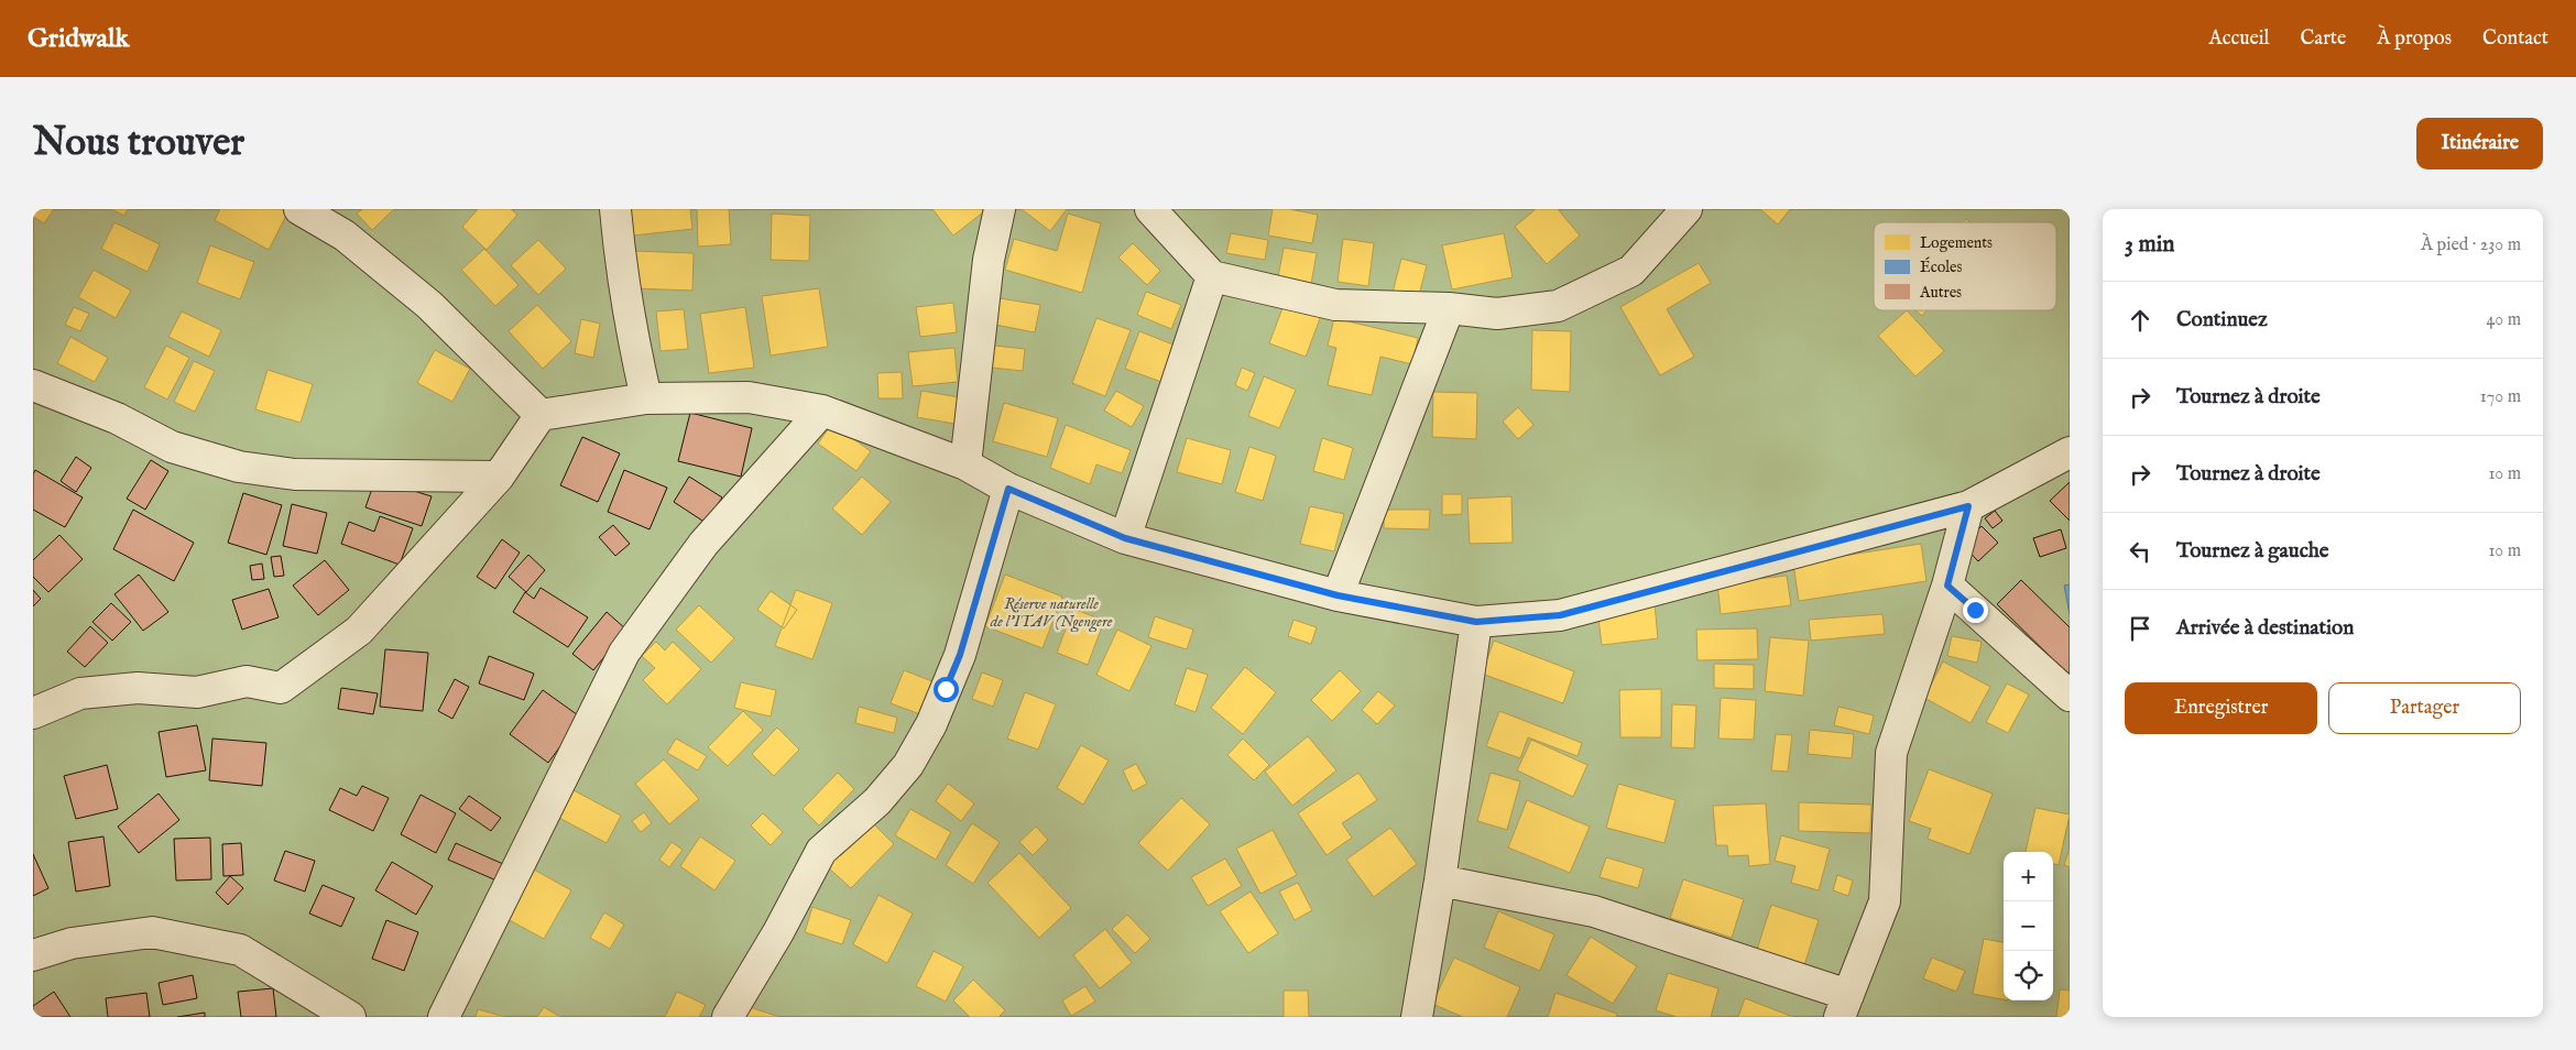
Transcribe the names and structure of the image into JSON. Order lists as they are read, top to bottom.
{
  "parks": ["Réserve naturelle de l'ITAV (Ngengere"],
  "legend": ["Logements", "Écoles", "Autres"],
  "page": {
    "header": "Gridwalk",
    "nav": [
      "Accueil",
      "Carte",
      "À propos",
      "Contact"
    ],
    "buttons": [
      "Itinéraire",
      ["Enregistrer", "Partager"]
    ],
    "title": "Nous trouver",
    "heading": ["3 min", "À pied · 230 m"],
    "list": [
      ["Continuez", "40 m"],
      ["Tournez à droite", "170 m"],
      ["Tournez à droite", "10 m"],
      ["Tournez à gauche", "10 m"],
      "Arrivée à destination"
    ],
    "map_buttons": ["+", "−"]
  }
}
